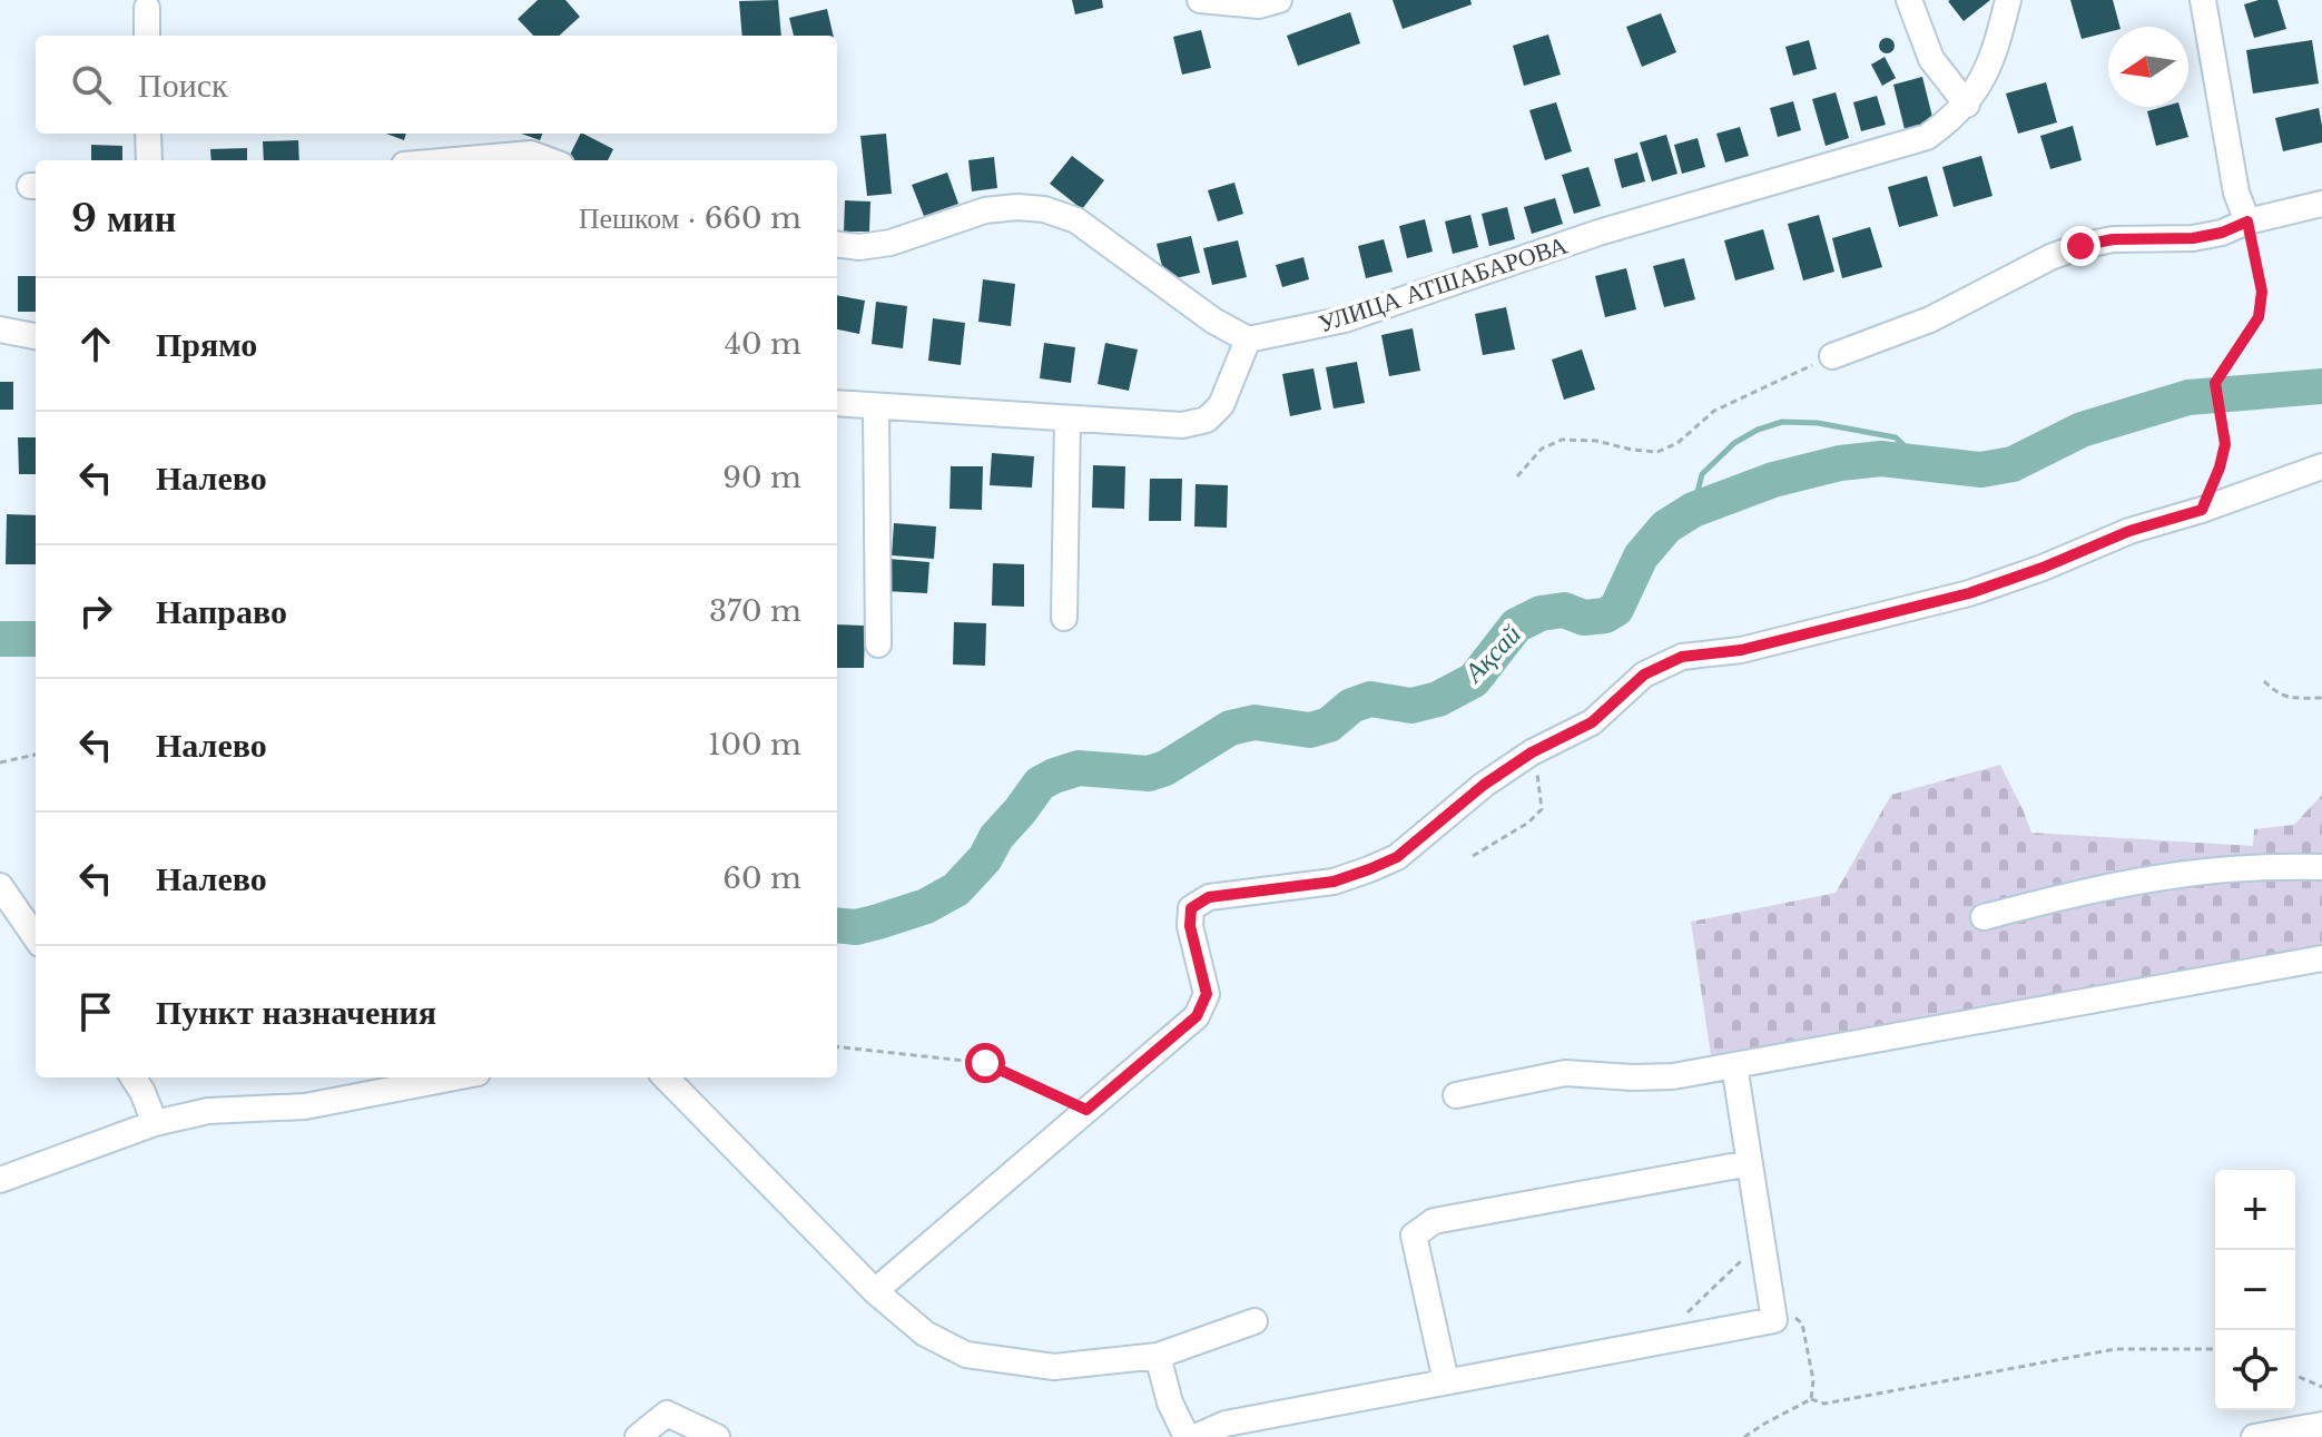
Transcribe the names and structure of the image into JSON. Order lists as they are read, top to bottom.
{
  "streets": {
    "street": ["УЛИЦА АТШАБАРОВА"]
  },
  "water": ["Ақсай"],
  "north": "left",
  "page": {
    "search": "Поиск",
    "heading": ["9 мин", "Пешком · 660 m"],
    "list": [
      ["Прямо", "40 m"],
      ["Налево", "90 m"],
      ["Направо", "370 m"],
      ["Налево", "100 m"],
      ["Налево", "60 m"],
      "Пункт назначения"
    ],
    "map_buttons": ["+", "−"]
  }
}
